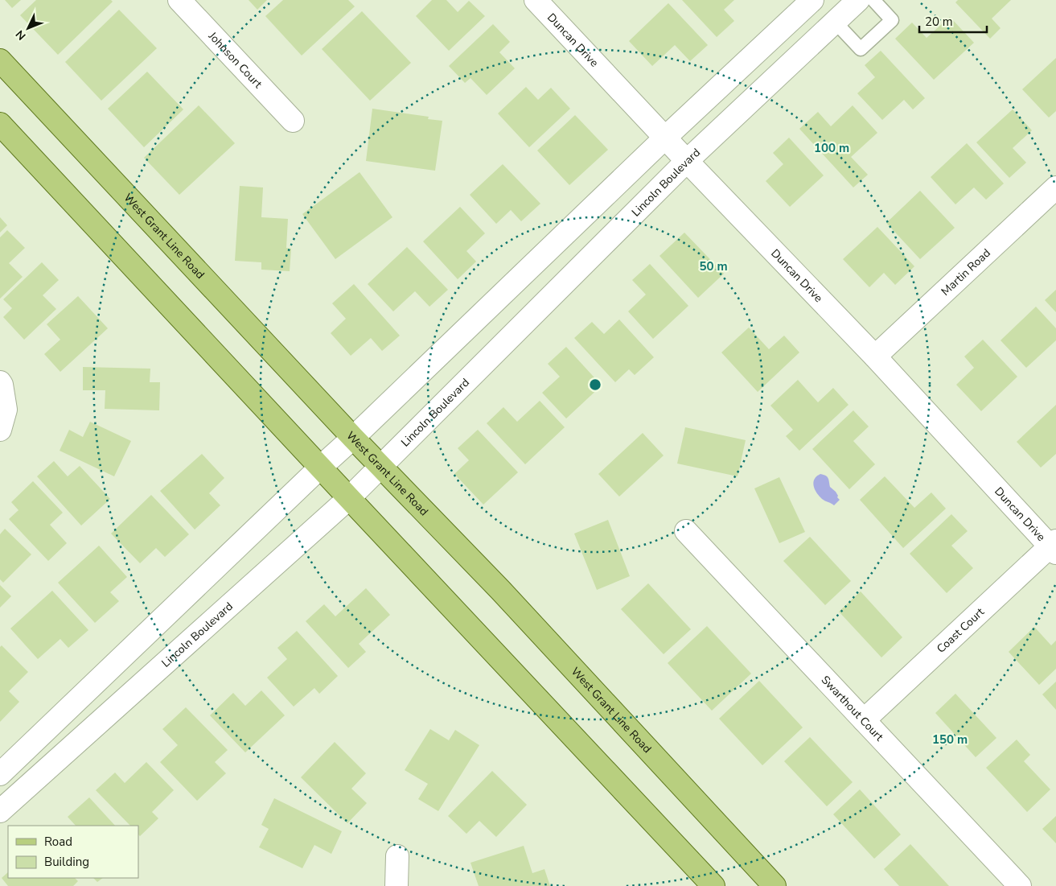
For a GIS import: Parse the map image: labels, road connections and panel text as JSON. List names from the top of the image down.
{
  "streets": {
    "main road": ["West Grant Line Road"],
    "street": [
      "Duncan Drive",
      "Johnson Court",
      "Lincoln Boulevard",
      "Martin Road",
      "Coast Court",
      "Swarthout Court"
    ]
  },
  "crossings": [
    ["Duncan Drive", "Lincoln Boulevard"],
    ["Duncan Drive", "Martin Road"],
    ["Duncan Drive", "Coast Court"],
    ["Lincoln Boulevard", "West Grant Line Road"],
    ["Coast Court", "Swarthout Court"]
  ],
  "legend": ["Road", "Building"],
  "scale_bar": "20 m",
  "north": "bottom left",
  "rings": ["100 m", "50 m", "150 m"]
}
